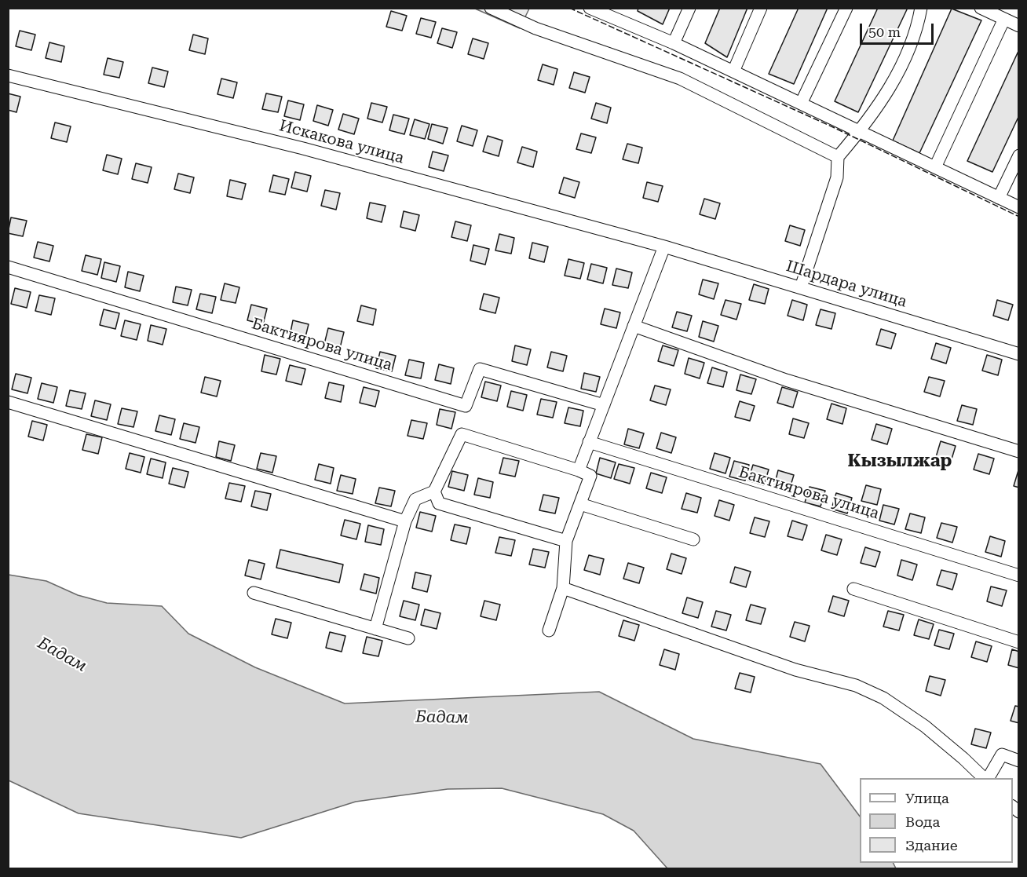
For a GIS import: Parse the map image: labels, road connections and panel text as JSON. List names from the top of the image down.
{
  "streets": {
    "street": ["Искакова улица", "Шардара улица", "Бактиярова улица"]
  },
  "crossings": [
    ["Искакова улица", "Шардара улица"]
  ],
  "districts": ["Кызылжар"],
  "water": ["Бадам"],
  "legend": ["Улица", "Вода", "Здание"],
  "scale_bar": "50 m"
}
